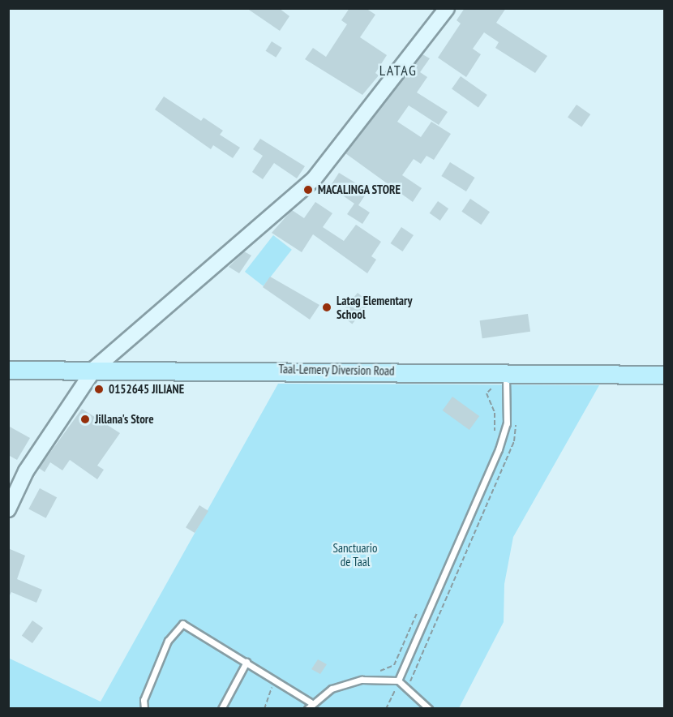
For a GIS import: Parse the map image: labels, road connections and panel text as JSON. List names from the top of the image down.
{
  "streets": {
    "main road": ["Taal-Lemery Diversion Road"]
  },
  "districts": ["LATAG"],
  "parks": ["Sanctuario de Taal"],
  "places": [
    "MACALINGA STORE",
    "Latag Elementary School",
    "0152645 JILIANE",
    "Jillana's Store"
  ]
}
